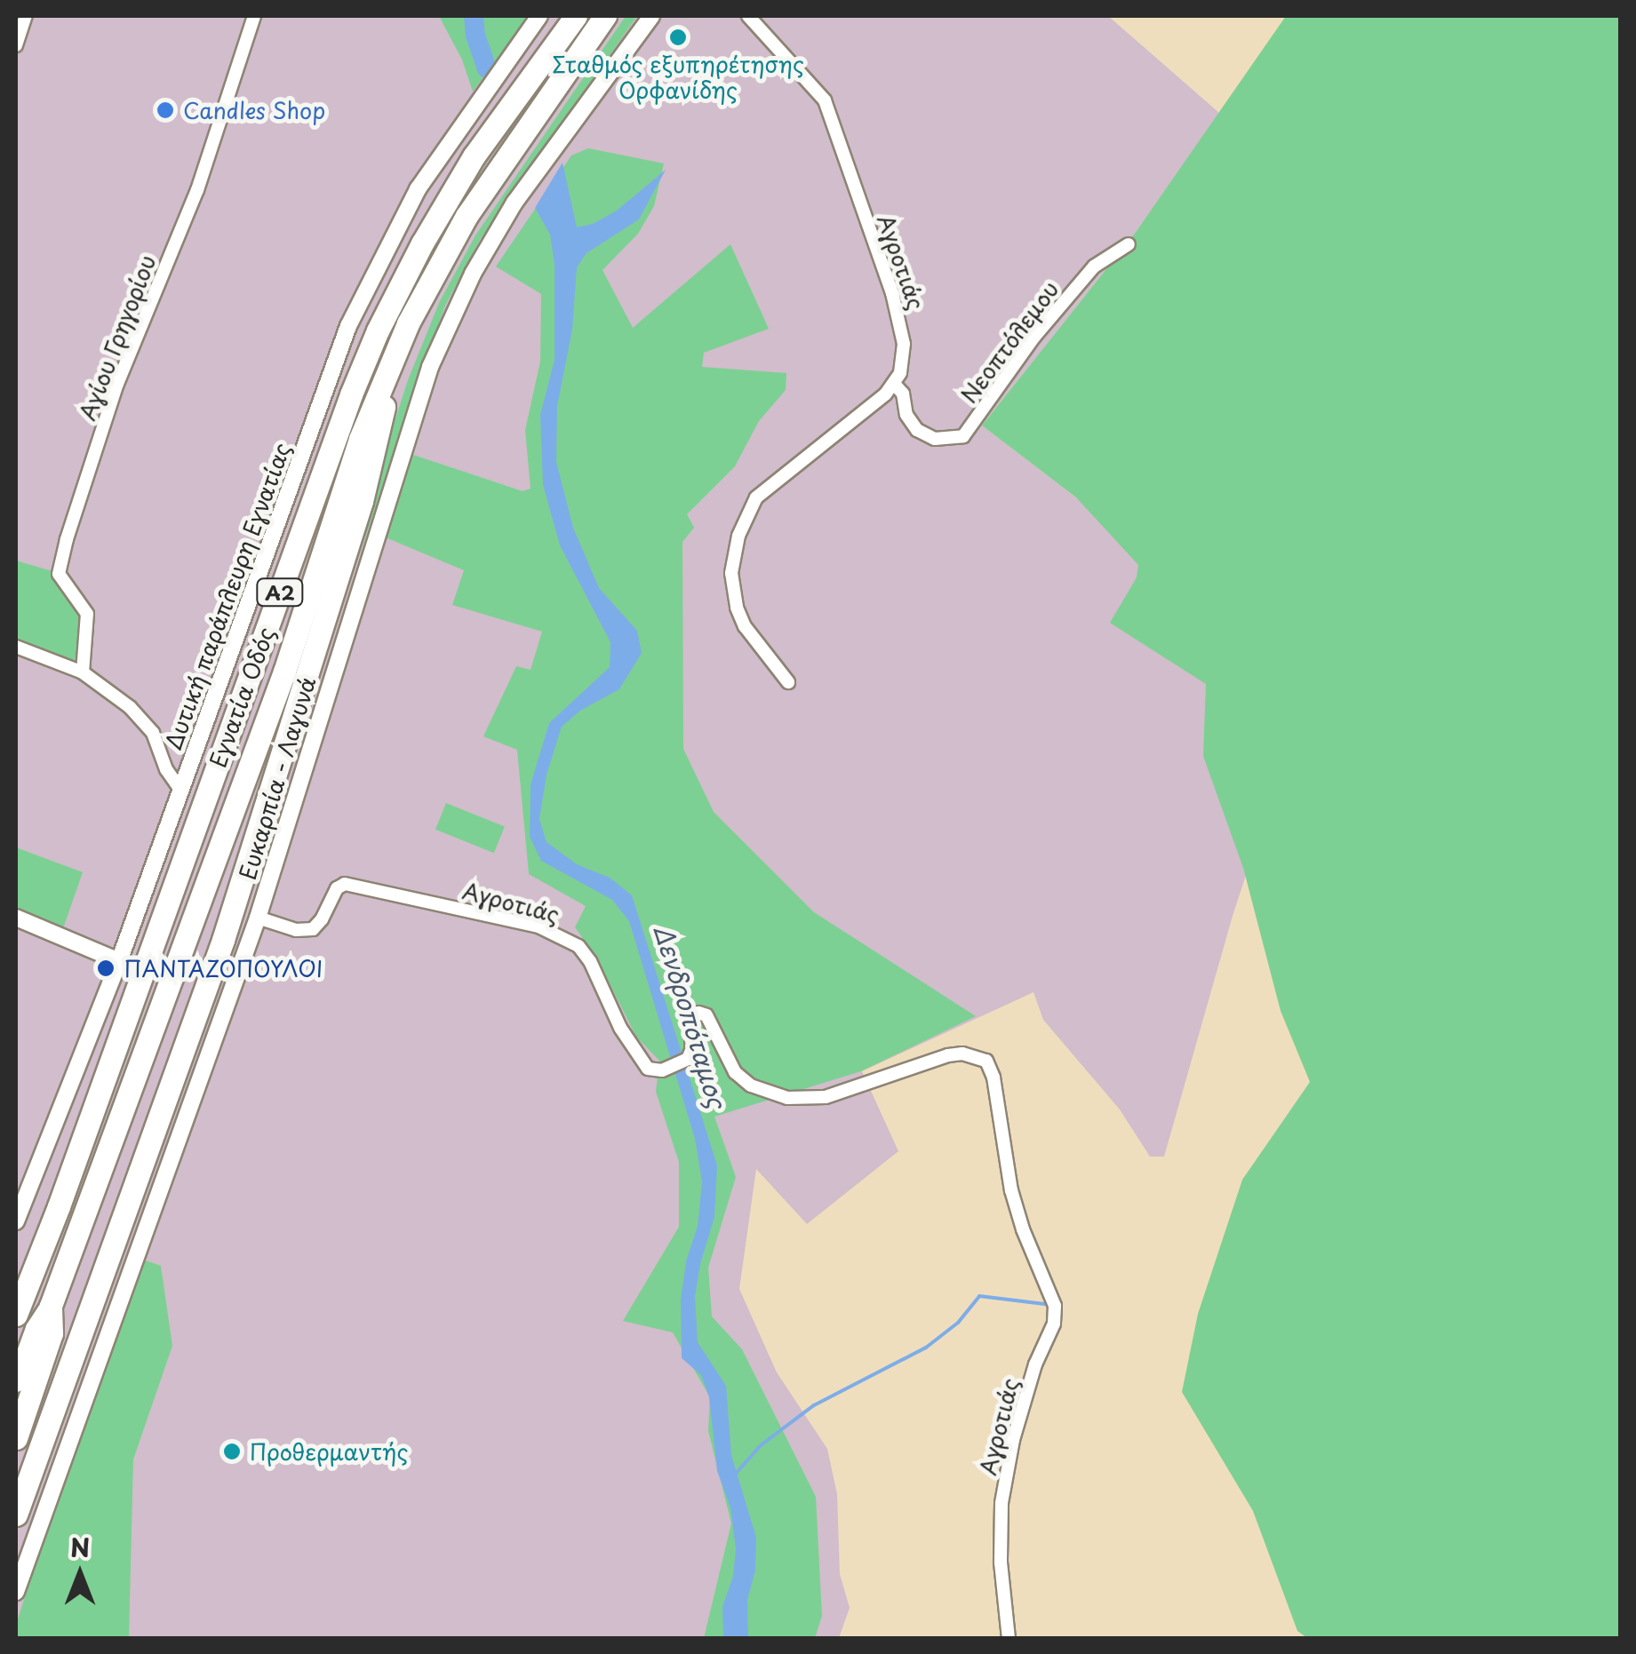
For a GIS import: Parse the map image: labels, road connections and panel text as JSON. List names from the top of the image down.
{
  "streets": {
    "highway": ["Α2", "Εγνατία Οδός"],
    "street": [
      "Αγροτιάς",
      "Αγίου Γρηγορίου",
      "Νεοπτόλεμου",
      "Δυτική παράπλευρη Εγνατίας",
      "Ευκαρπία - Λαγυνά"
    ]
  },
  "crossings": [
    ["Αγροτιάς", "Νεοπτόλεμου"],
    ["Αγροτιάς", "Ευκαρπία - Λαγυνά"],
    ["Α2", "Εγνατία Οδός"]
  ],
  "water": ["Δενδροπόταμος"],
  "places": [
    "Σταθμός εξυπηρέτησης Ορφανίδης",
    "Candles Shop",
    "ΠΑΝΤΑΖΟΠΟΥΛΟΙ",
    "Προθερμαντής"
  ],
  "north": "top"
}
